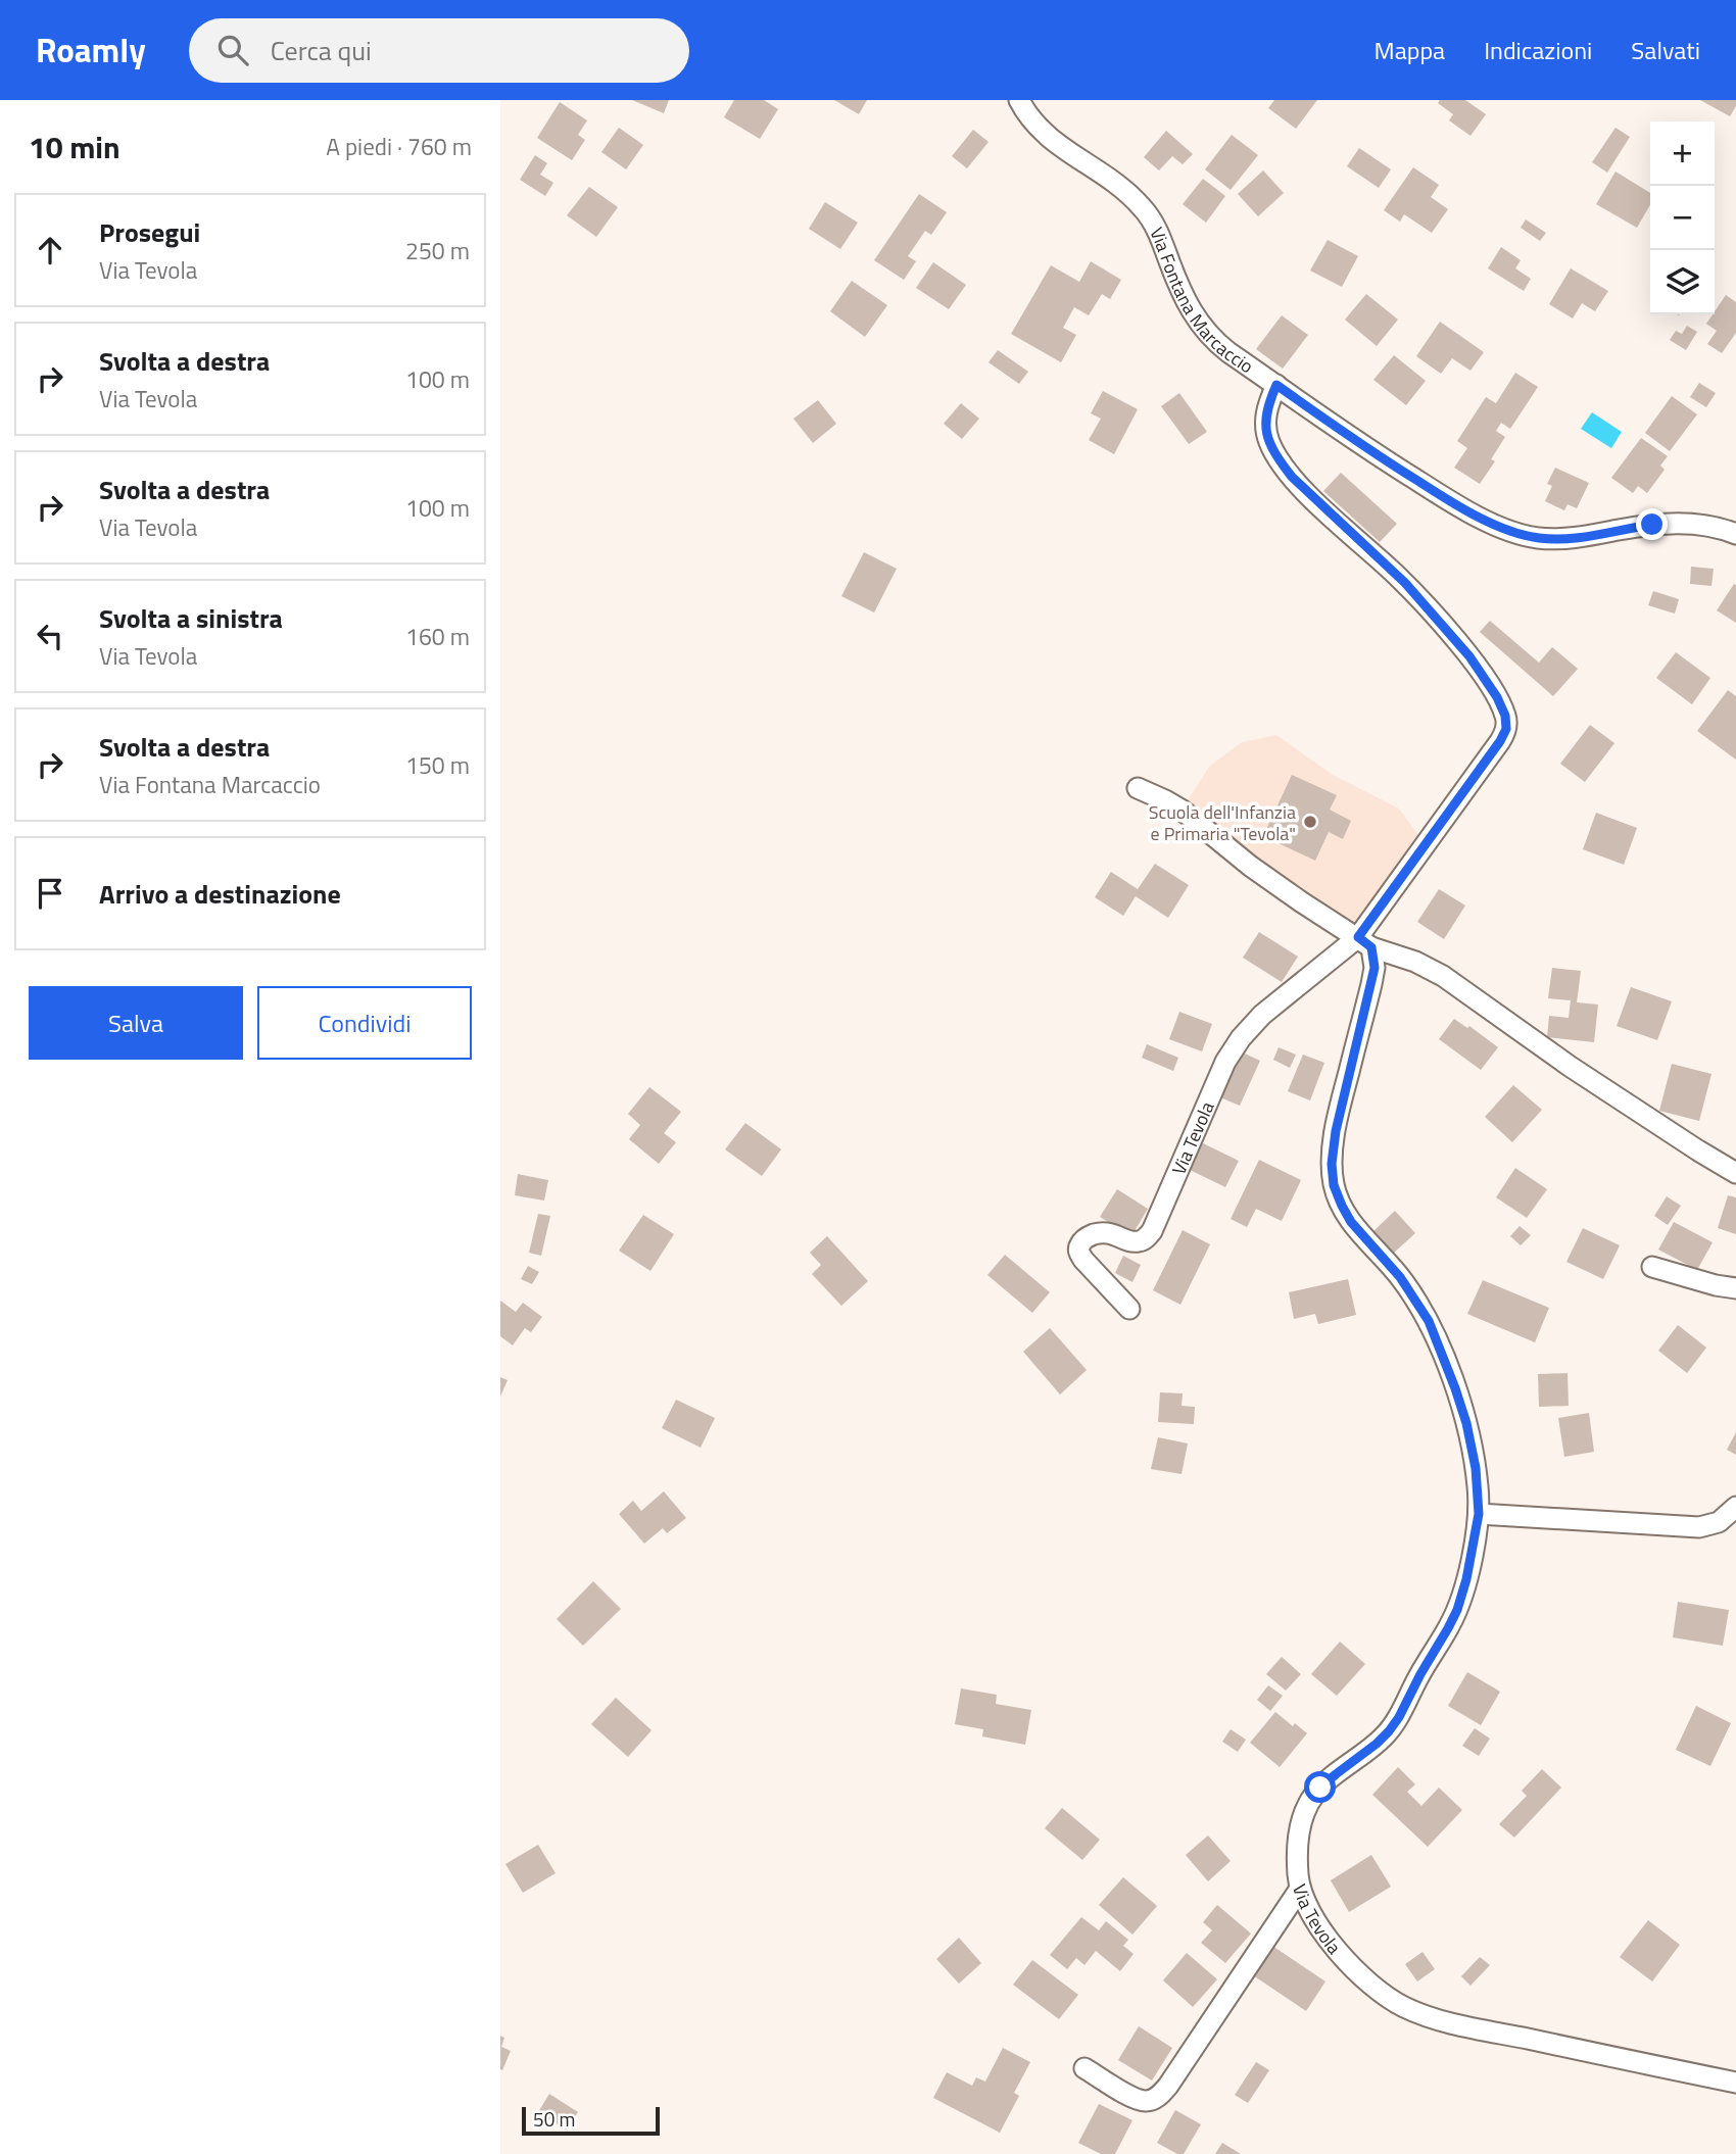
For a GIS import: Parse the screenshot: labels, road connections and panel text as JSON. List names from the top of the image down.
{
  "streets": {
    "street": ["Via Fontana Marcaccio", "Via Tevola"]
  },
  "crossings": [
    ["Via Fontana Marcaccio", "Via Tevola"]
  ],
  "places": ["Scuola dell'Infanzia e Primaria \"Tevola\""],
  "scale_bar": "50 m",
  "page": {
    "header": "Roamly",
    "search": "Cerca qui",
    "nav": ["Mappa", "Indicazioni", "Salvati"],
    "heading": ["10 min", "A piedi · 760 m"],
    "map_buttons": ["+", "−"],
    "list": [
      ["Prosegui", "Via Tevola", "250 m"],
      ["Svolta a destra", "Via Tevola", "100 m"],
      ["Svolta a destra", "Via Tevola", "100 m"],
      ["Svolta a sinistra", "Via Tevola", "160 m"],
      ["Svolta a destra", "Via Fontana Marcaccio", "150 m"],
      "Arrivo a destinazione"
    ],
    "buttons": ["Salva", "Condividi"],
    "scale": "50 m"
  }
}
